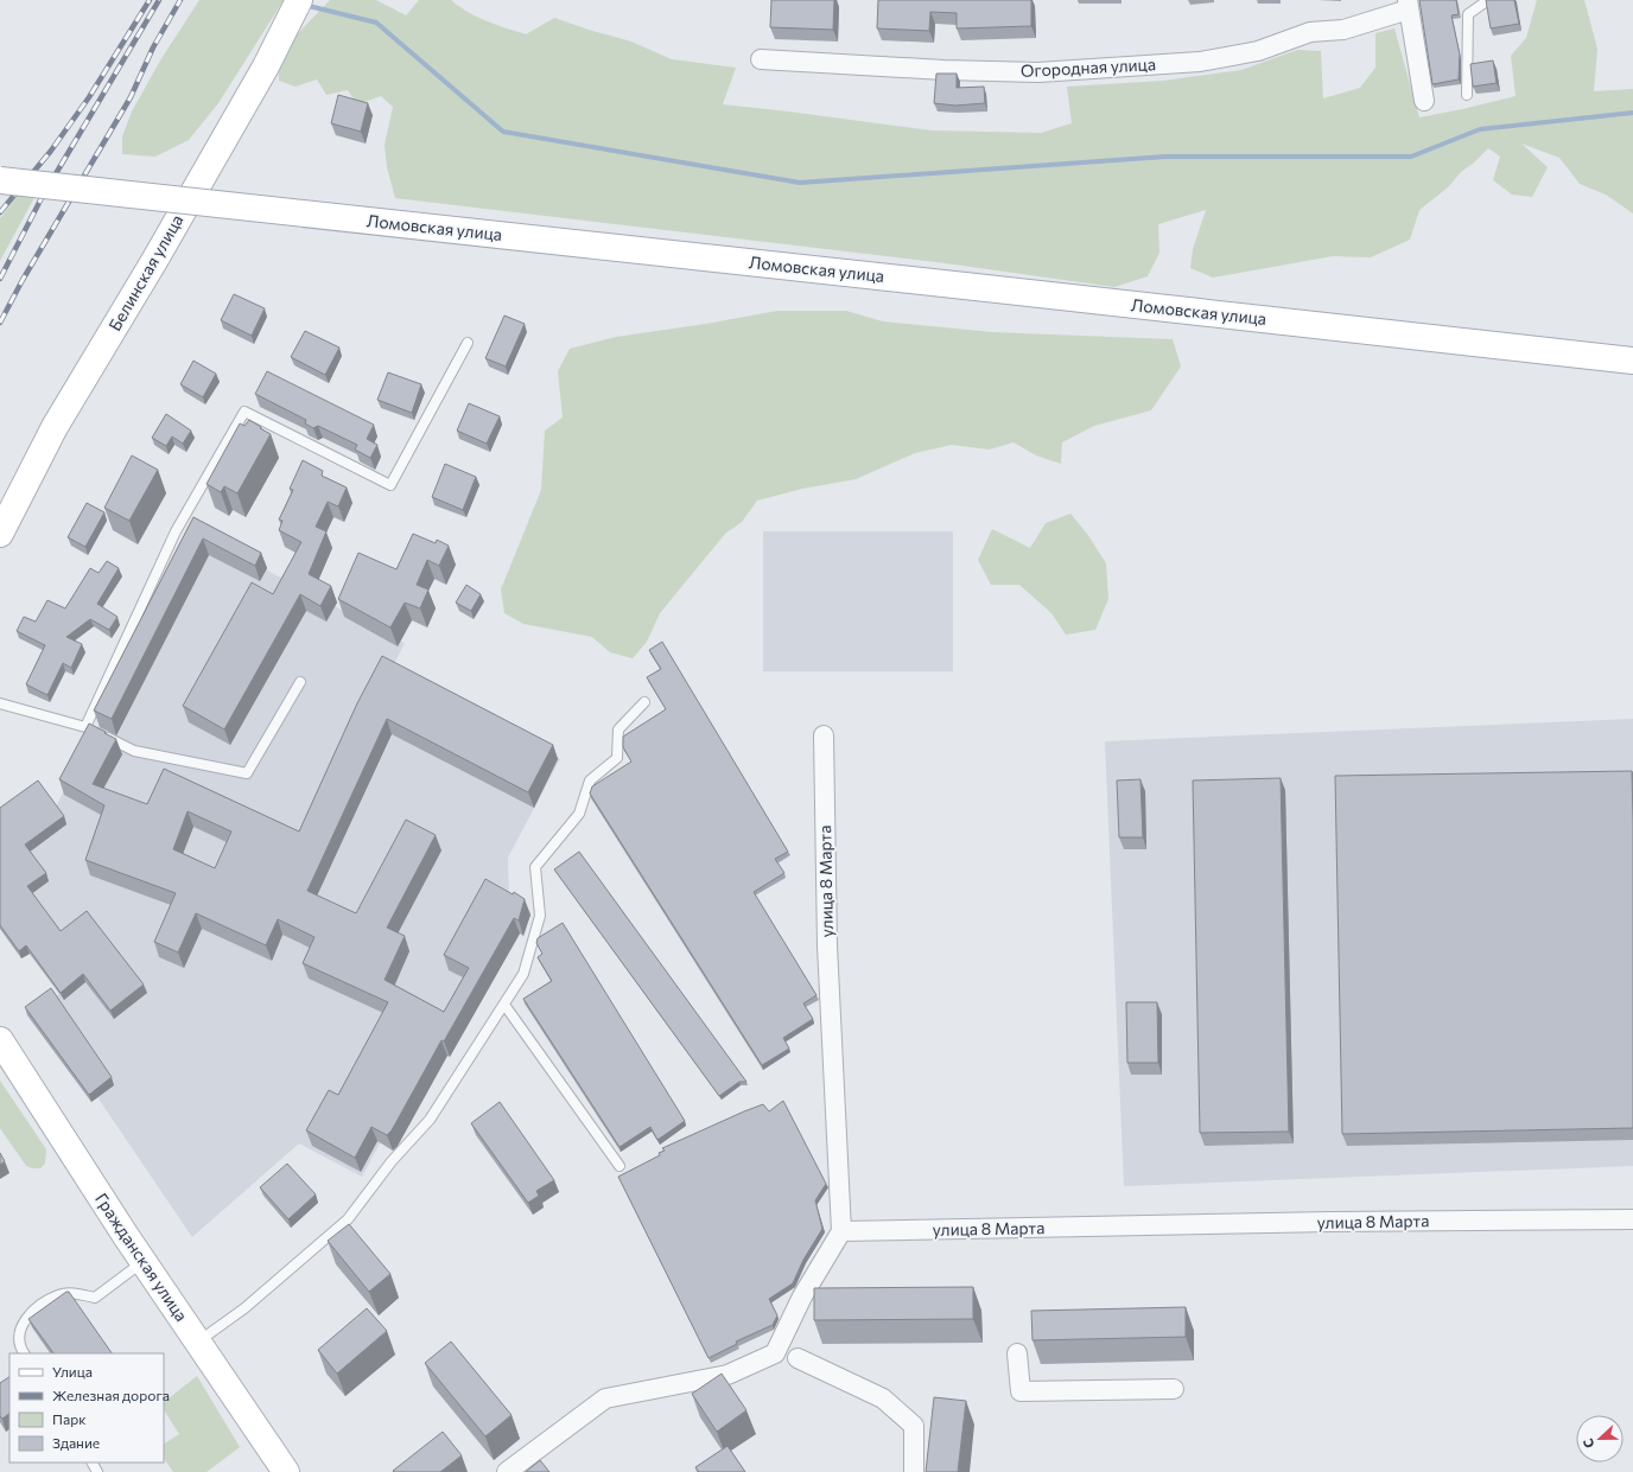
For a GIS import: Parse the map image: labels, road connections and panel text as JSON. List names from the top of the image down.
{
  "streets": {
    "main road": ["Ломовская улица", "Белинская улица", "Гражданская улица"],
    "street": ["Огородная улица", "улица 8 Марта"]
  },
  "legend": [
    "Улица",
    "Железная дорога",
    "Парк",
    "Здание"
  ],
  "north": "left"
}
